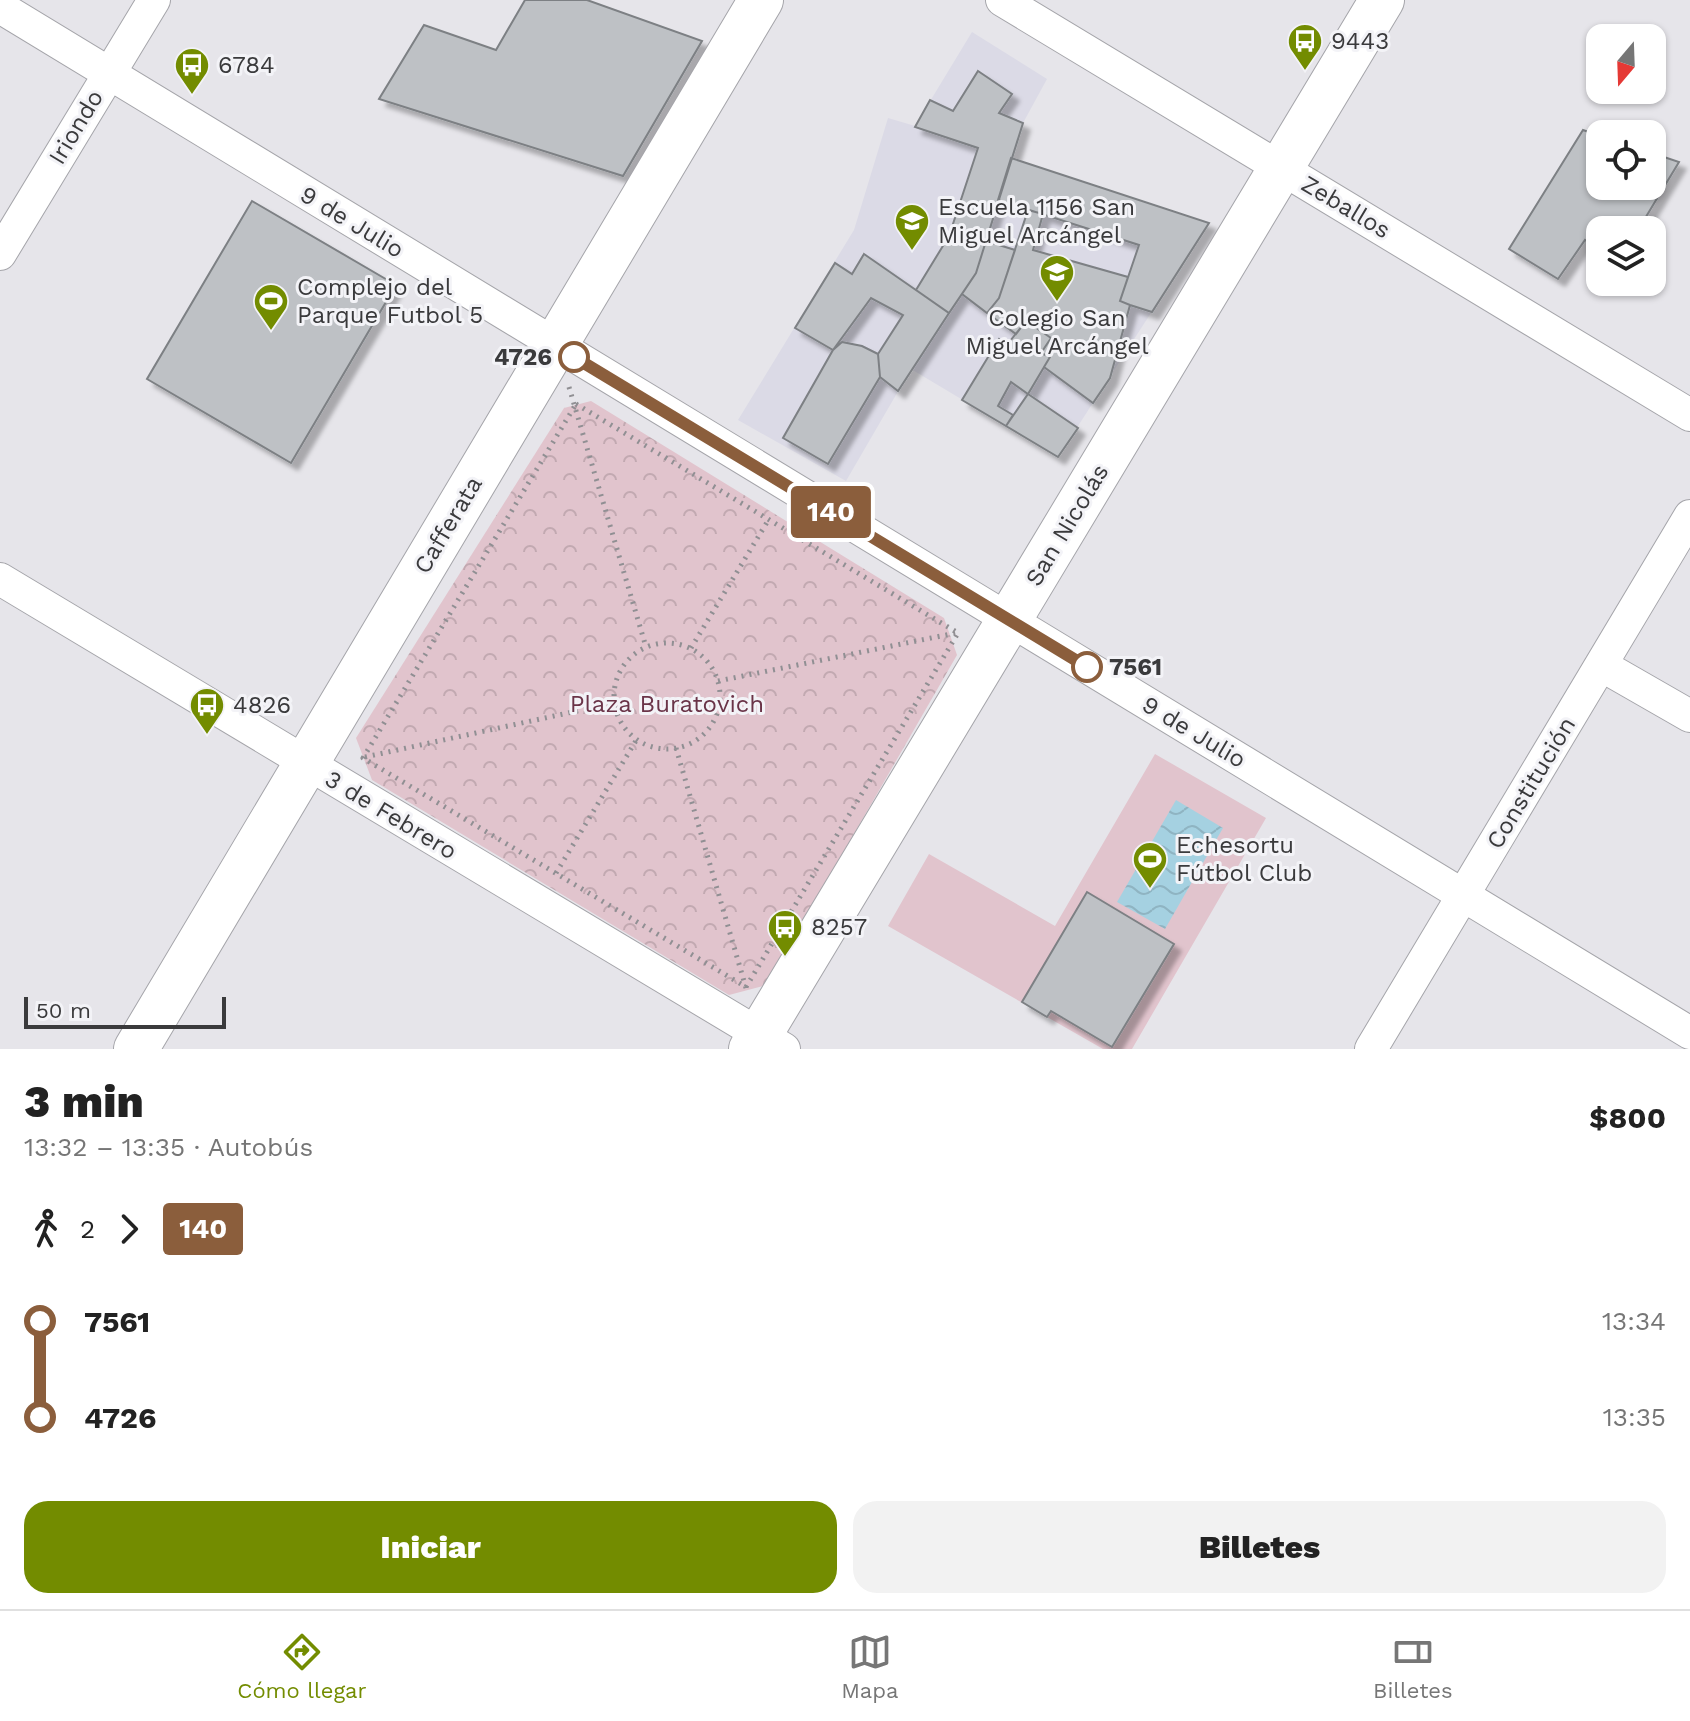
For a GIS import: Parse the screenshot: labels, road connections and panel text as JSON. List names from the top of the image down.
{
  "streets": {
    "main road": ["Cafferata", "San Nicolás"],
    "street": [
      "Iriondo",
      "Zeballos",
      "9 de Julio",
      "Constitución",
      "3 de Febrero"
    ]
  },
  "crossings": [
    ["Iriondo", "9 de Julio"],
    ["Zeballos", "San Nicolás"],
    ["9 de Julio", "Cafferata"],
    ["9 de Julio", "San Nicolás"],
    ["9 de Julio", "Constitución"],
    ["Cafferata", "3 de Febrero"],
    ["San Nicolás", "3 de Febrero"]
  ],
  "parks": ["Plaza Buratovich"],
  "places": {
    "bus stop": [
      "9443",
      "6784",
      "4826",
      "8257"
    ],
    "school or university": ["Escuela 1156 San Miguel Arcángel", "Colegio San Miguel Arcángel"],
    "sports": ["Complejo del Parque Futbol 5", "Echesortu Fútbol Club"],
    "other": ["4726", "7561"]
  },
  "lines": ["bus line 140"],
  "scale_bar": "50 m",
  "north": "bottom",
  "page": {
    "on_map": "140",
    "scale": "50 m",
    "heading": ["3 min", "13:32 – 13:35 · Autobús", "$800"],
    "legs": ["2", "140"],
    "list": [
      {
        "name": "7561",
        "value": "13:34"
      },
      {
        "name": "4726",
        "value": "13:35"
      }
    ],
    "buttons": ["Iniciar", "Billetes"],
    "tabs": ["Cómo llegar", "Mapa", "Billetes"]
  }
}
